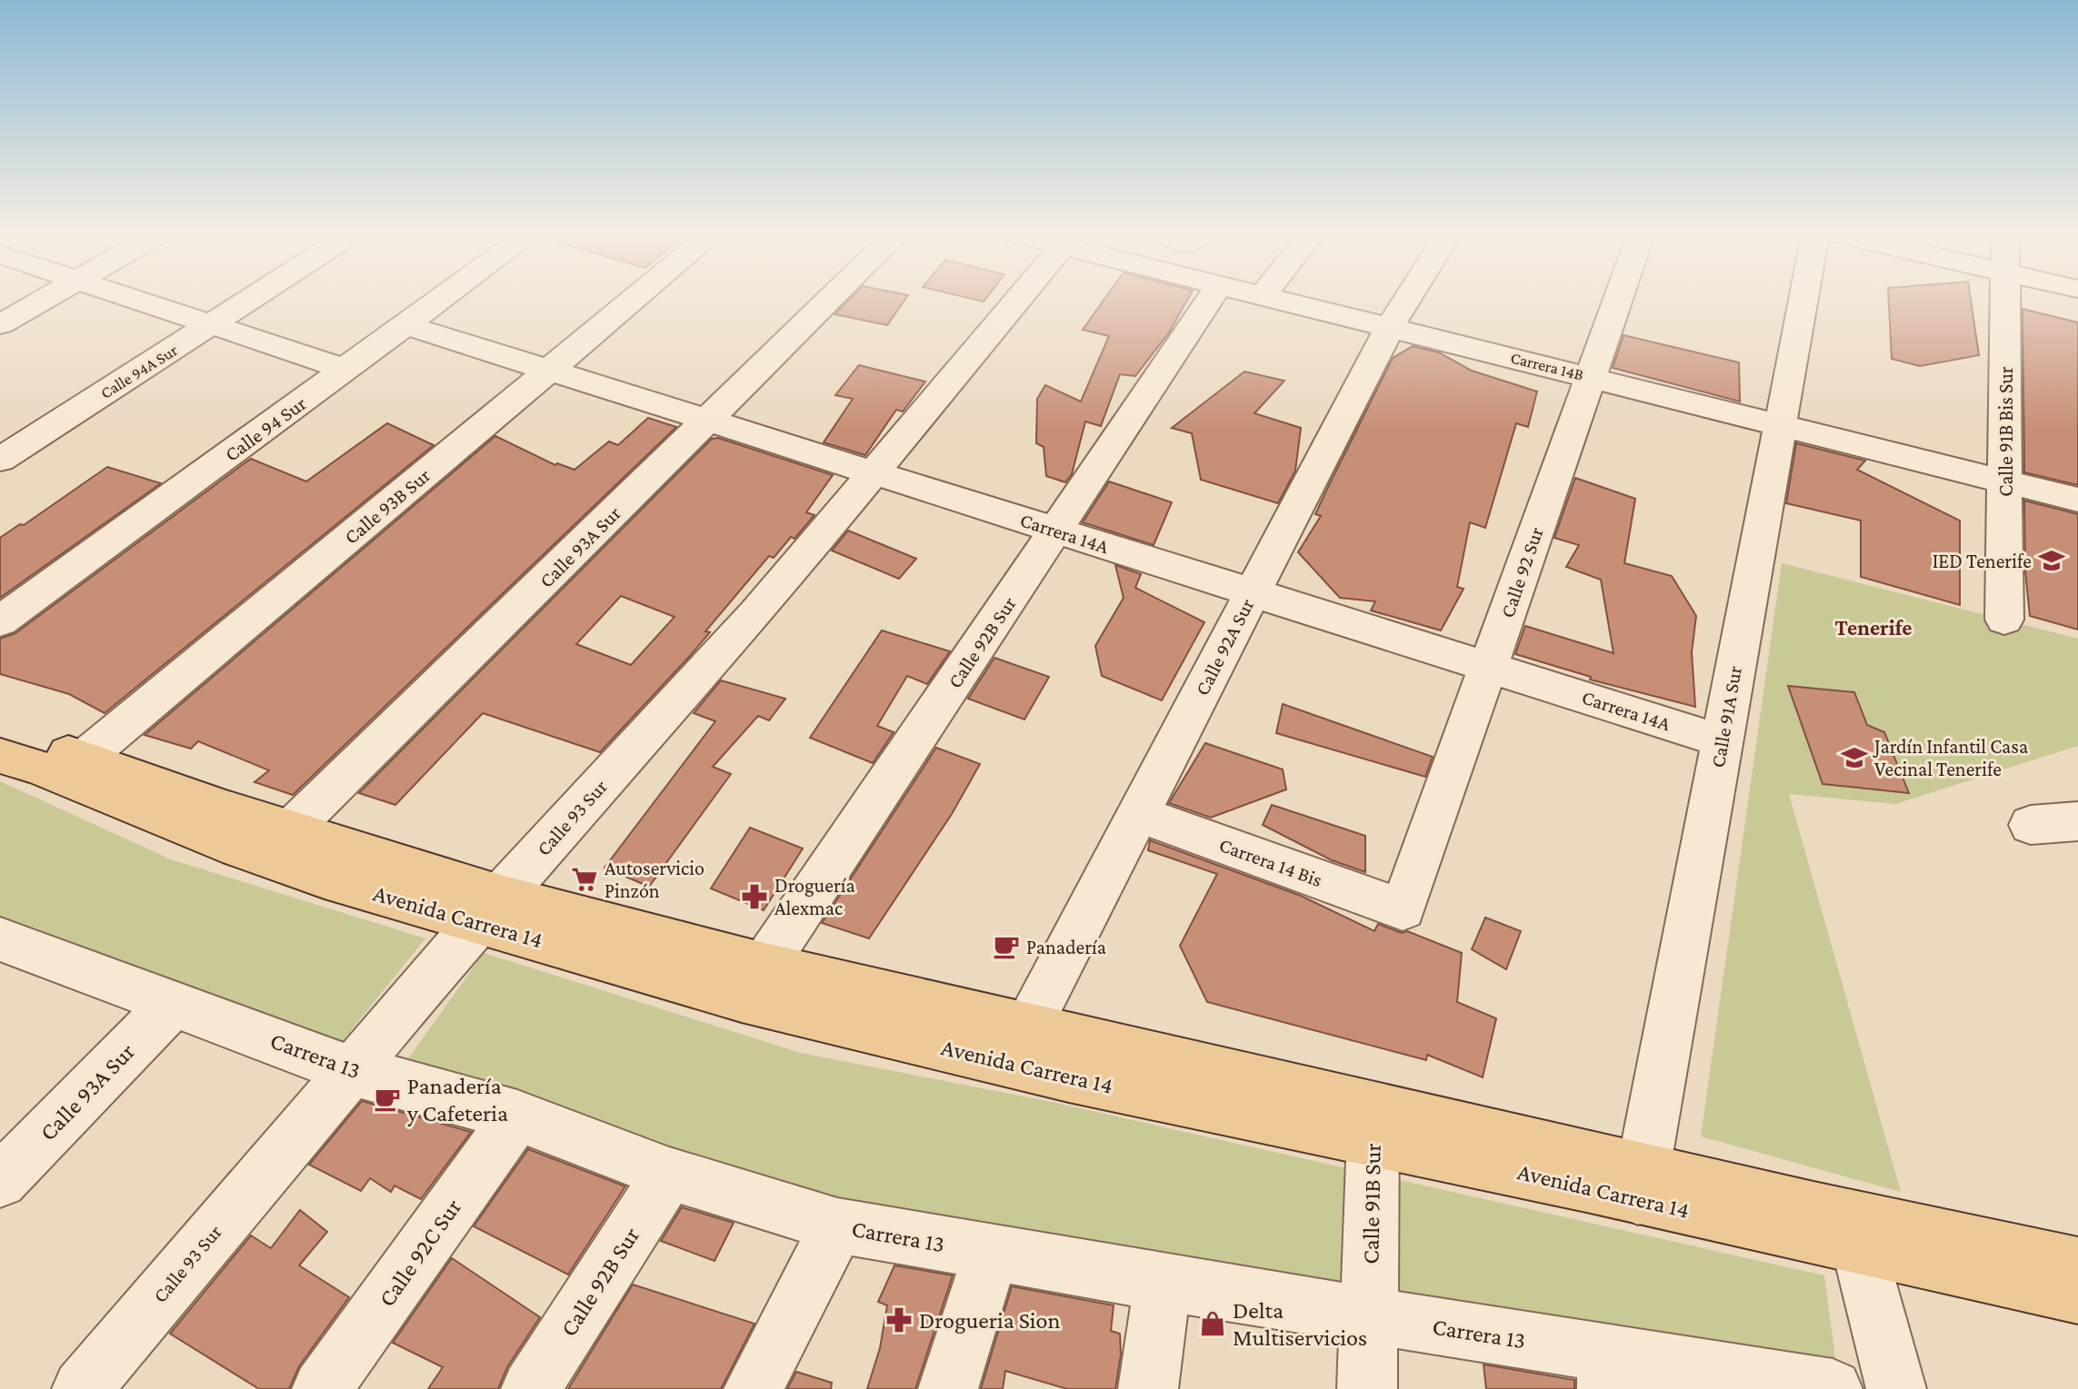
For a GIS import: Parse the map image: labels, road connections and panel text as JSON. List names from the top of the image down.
{
  "streets": {
    "main road": ["Avenida Carrera 14"],
    "street": [
      "Carrera 14B",
      "Calle 94A Sur",
      "Calle 94 Sur",
      "Calle 91B Bis Sur",
      "Calle 93B Sur",
      "Carrera 14A",
      "Calle 93A Sur",
      "Calle 92 Sur",
      "Calle 92B Sur",
      "Calle 92A Sur",
      "Calle 91A Sur",
      "Calle 93 Sur",
      "Carrera 14 Bis",
      "Carrera 13",
      "Calle 91B Sur",
      "Calle 92C Sur"
    ]
  },
  "crossings": [
    ["Carrera 14B", "Calle 91B Bis Sur"],
    ["Carrera 14B", "Calle 92 Sur"],
    ["Carrera 14B", "Calle 92A Sur"],
    ["Carrera 14B", "Calle 91A Sur"],
    ["Calle 94 Sur", "Carrera 14A"],
    ["Calle 93B Sur", "Carrera 14A"],
    ["Calle 93B Sur", "Avenida Carrera 14"],
    ["Carrera 14A", "Calle 93A Sur"],
    ["Carrera 14A", "Calle 92 Sur"],
    ["Carrera 14A", "Calle 92B Sur"],
    ["Carrera 14A", "Calle 92A Sur"],
    ["Carrera 14A", "Calle 91A Sur"],
    ["Carrera 14A", "Calle 93 Sur"],
    ["Calle 93A Sur", "Avenida Carrera 14"],
    ["Calle 93A Sur", "Carrera 13"],
    ["Calle 92 Sur", "Carrera 14 Bis"],
    ["Calle 92B Sur", "Avenida Carrera 14"],
    ["Calle 92B Sur", "Carrera 13"],
    ["Calle 92A Sur", "Carrera 14 Bis"],
    ["Calle 92A Sur", "Avenida Carrera 14"],
    ["Calle 91A Sur", "Avenida Carrera 14"],
    ["Calle 93 Sur", "Avenida Carrera 14"],
    ["Calle 93 Sur", "Carrera 13"],
    ["Avenida Carrera 14", "Calle 91B Sur"],
    ["Carrera 13", "Calle 91B Sur"],
    ["Carrera 13", "Calle 92C Sur"]
  ],
  "districts": ["Tenerife"],
  "places": {
    "school or university": ["IED Tenerife", "Jardín Infantil Casa Vecinal Tenerife"],
    "supermarket": ["Autoservicio Pinzón"],
    "pharmacy": ["Droguería Alexmac", "Drogueria Sion"],
    "cafe": ["Panadería", "Panadería y Cafeteria"],
    "shop": ["Delta Multiservicios"]
  }
}
